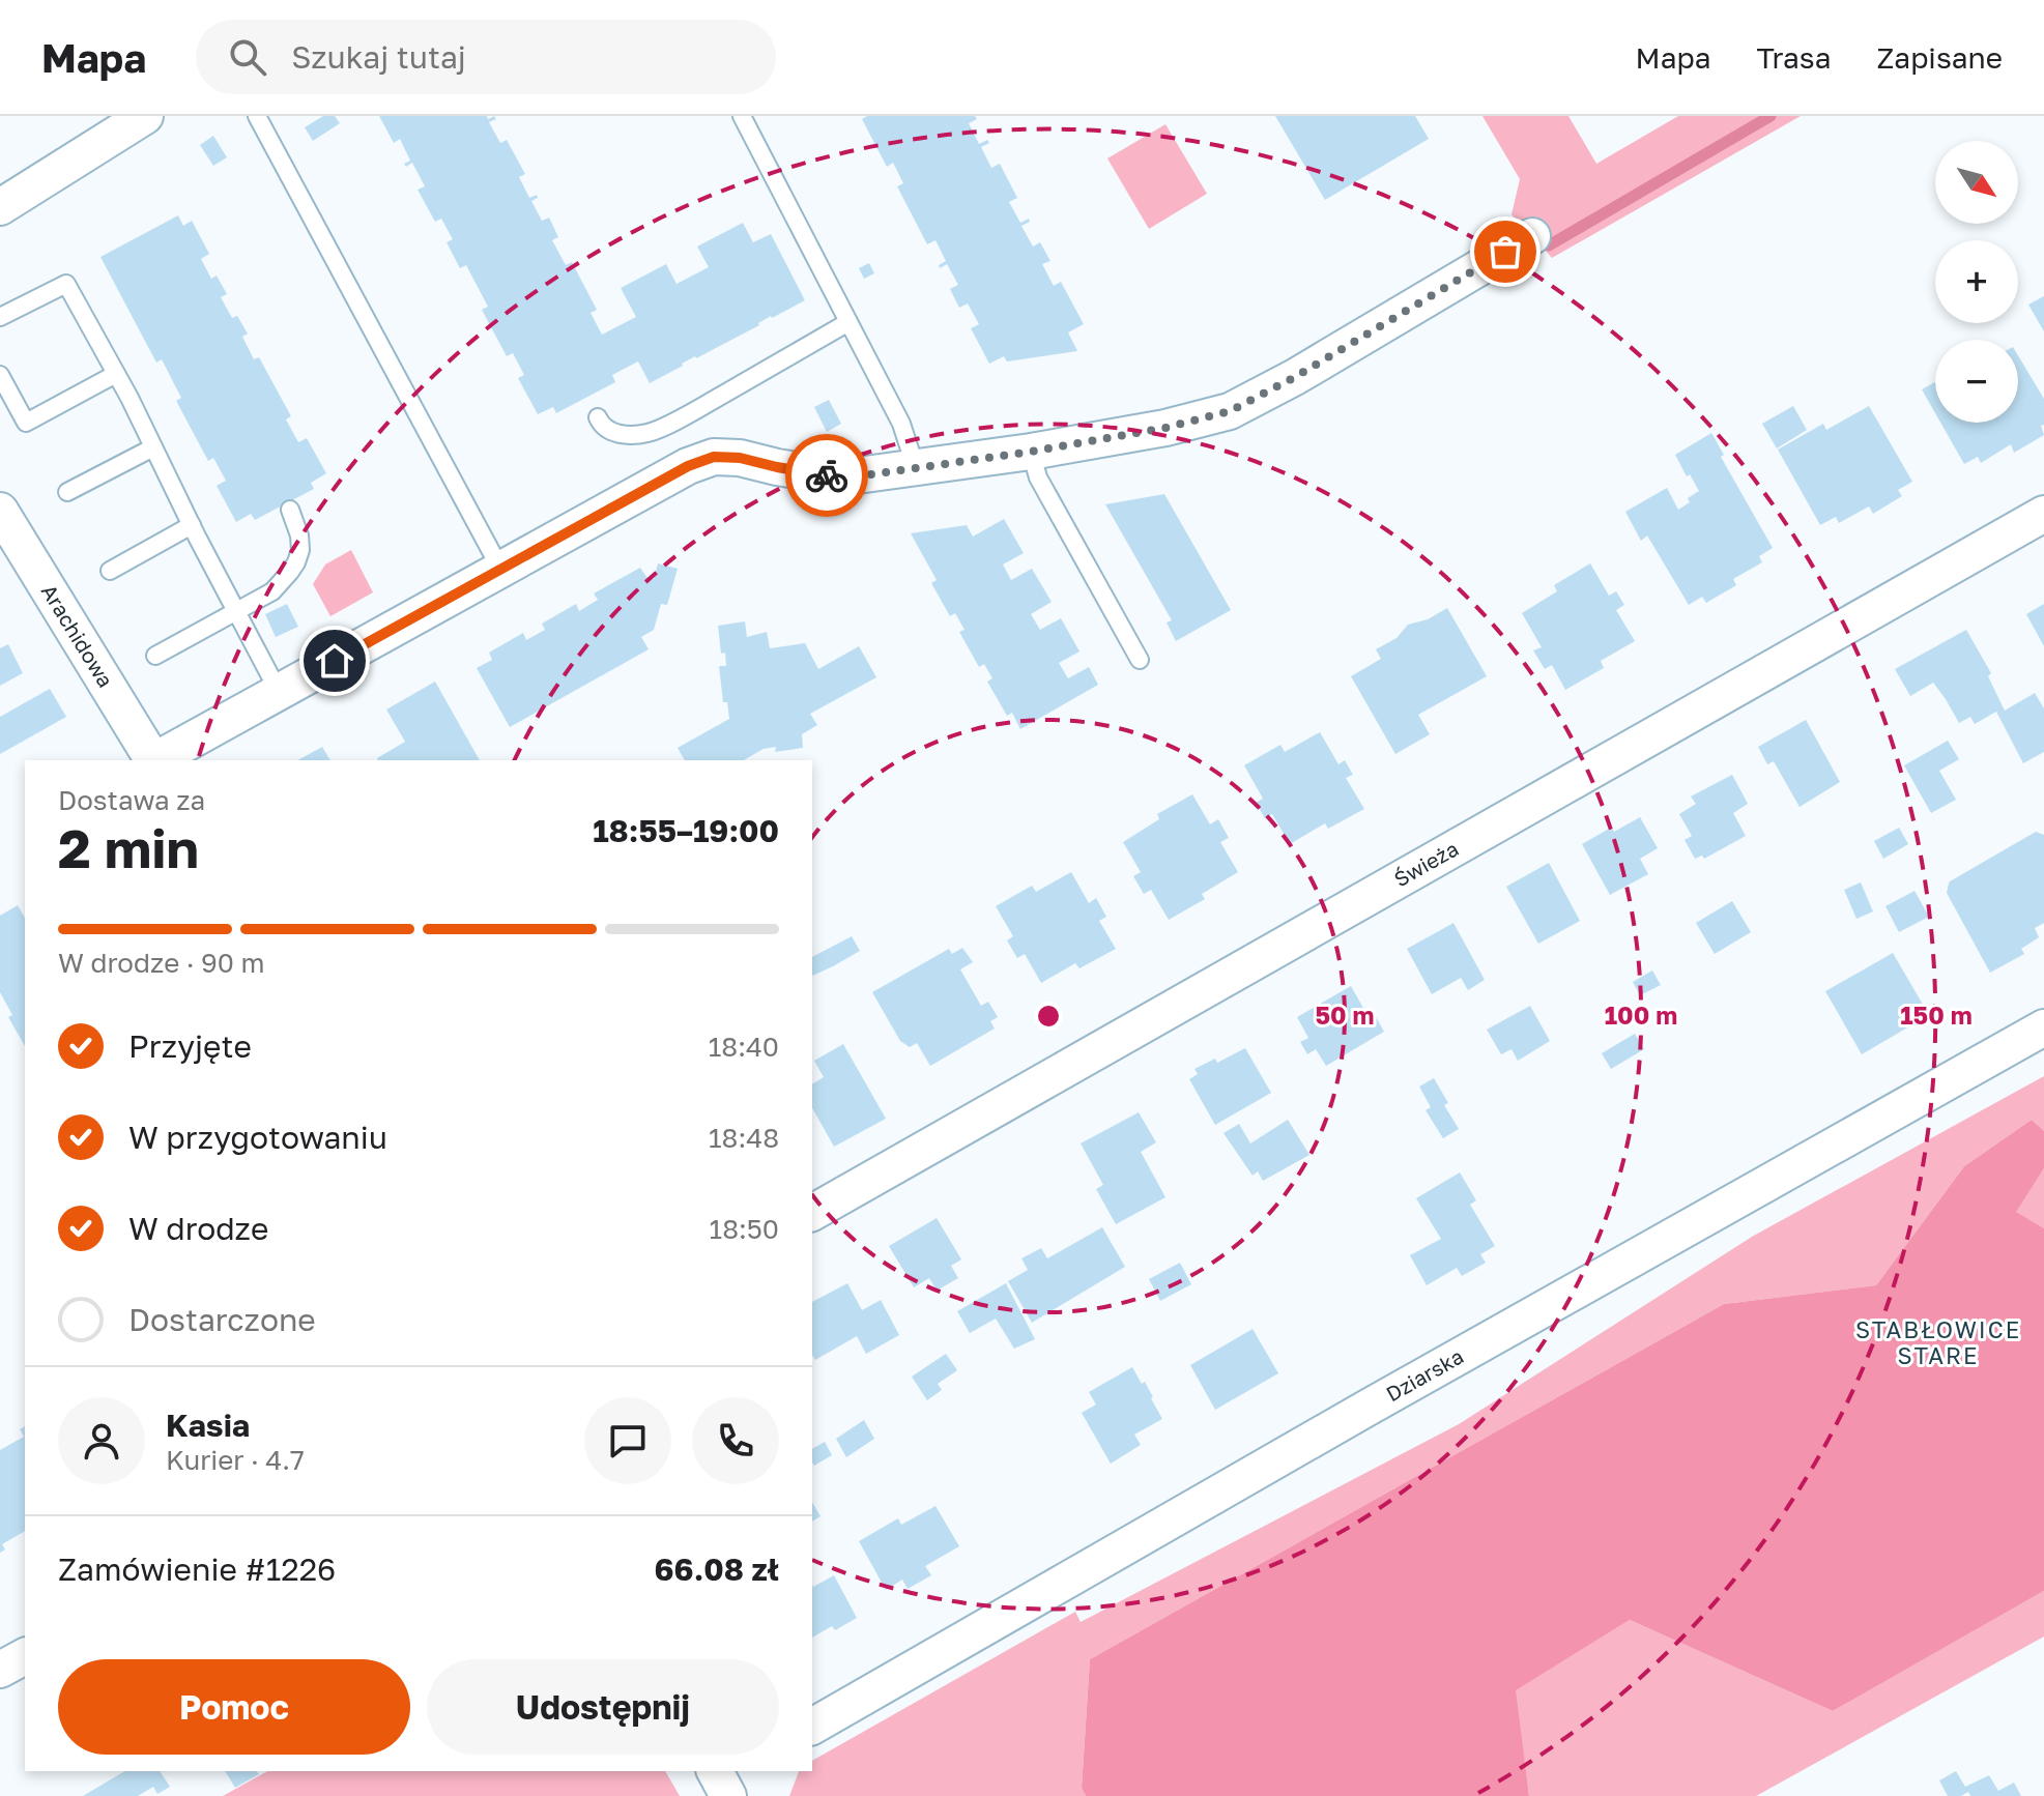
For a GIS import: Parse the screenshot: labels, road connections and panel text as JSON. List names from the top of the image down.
{
  "streets": {
    "street": ["Arachidowa", "Świeża", "Dziarska"]
  },
  "districts": ["STABŁOWICE STARE"],
  "north": "bottom right",
  "page": {
    "header": "Mapa",
    "search": "Szukaj tutaj",
    "nav": ["Mapa", "Trasa", "Zapisane"],
    "map_buttons": ["+", "−"],
    "heading": ["2 min", "Dostawa za", "18:55–19:00"],
    "panel": [
      "Kasia",
      "Kurier · 4.7",
      "Zamówienie #1226",
      "66.08 zł"
    ],
    "bar": "W drodze · 90 m",
    "list": [
      ["Przyjęte", "18:40"],
      ["W przygotowaniu", "18:48"],
      ["W drodze", "18:50"],
      "Dostarczone"
    ],
    "buttons": ["Pomoc", "Udostępnij"]
  },
  "rings": ["50 m", "100 m", "150 m"]
}
